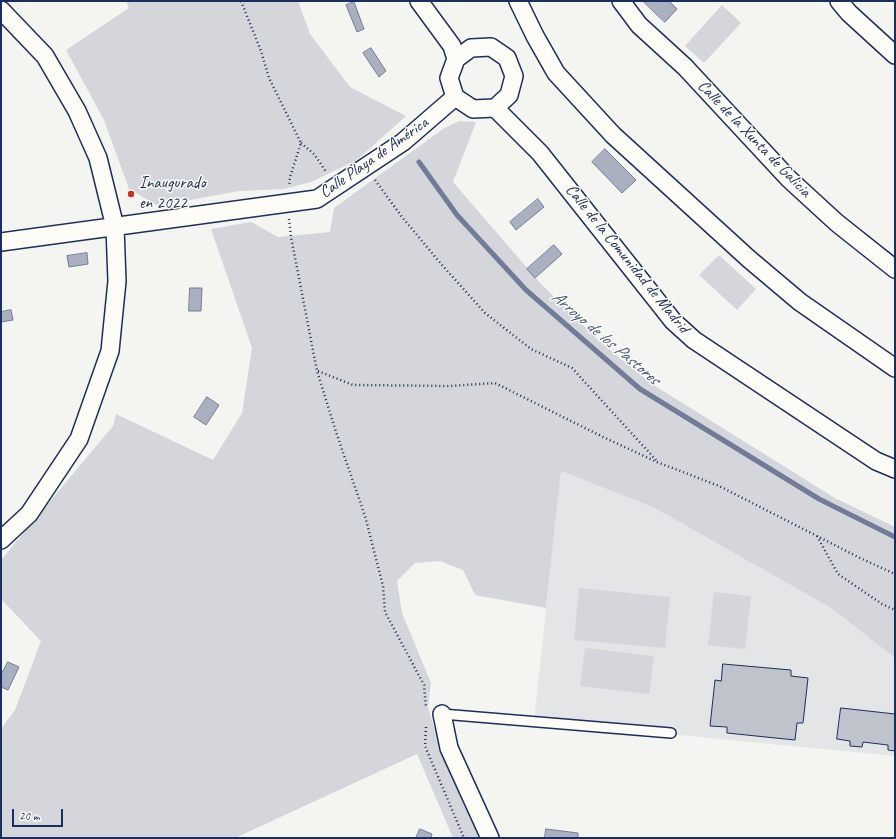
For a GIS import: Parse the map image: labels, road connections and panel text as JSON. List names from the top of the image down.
{
  "streets": {
    "street": ["Calle de la Xunta de Galicia", "Calle Playa de América", "Calle de la Comunidad de Madrid"]
  },
  "crossings": [
    ["Calle Playa de América", "Calle de la Comunidad de Madrid"]
  ],
  "water": ["Arroyo de los Pastores"],
  "places": ["Inaugurado en 2022"],
  "scale_bar": "20 m"
}
